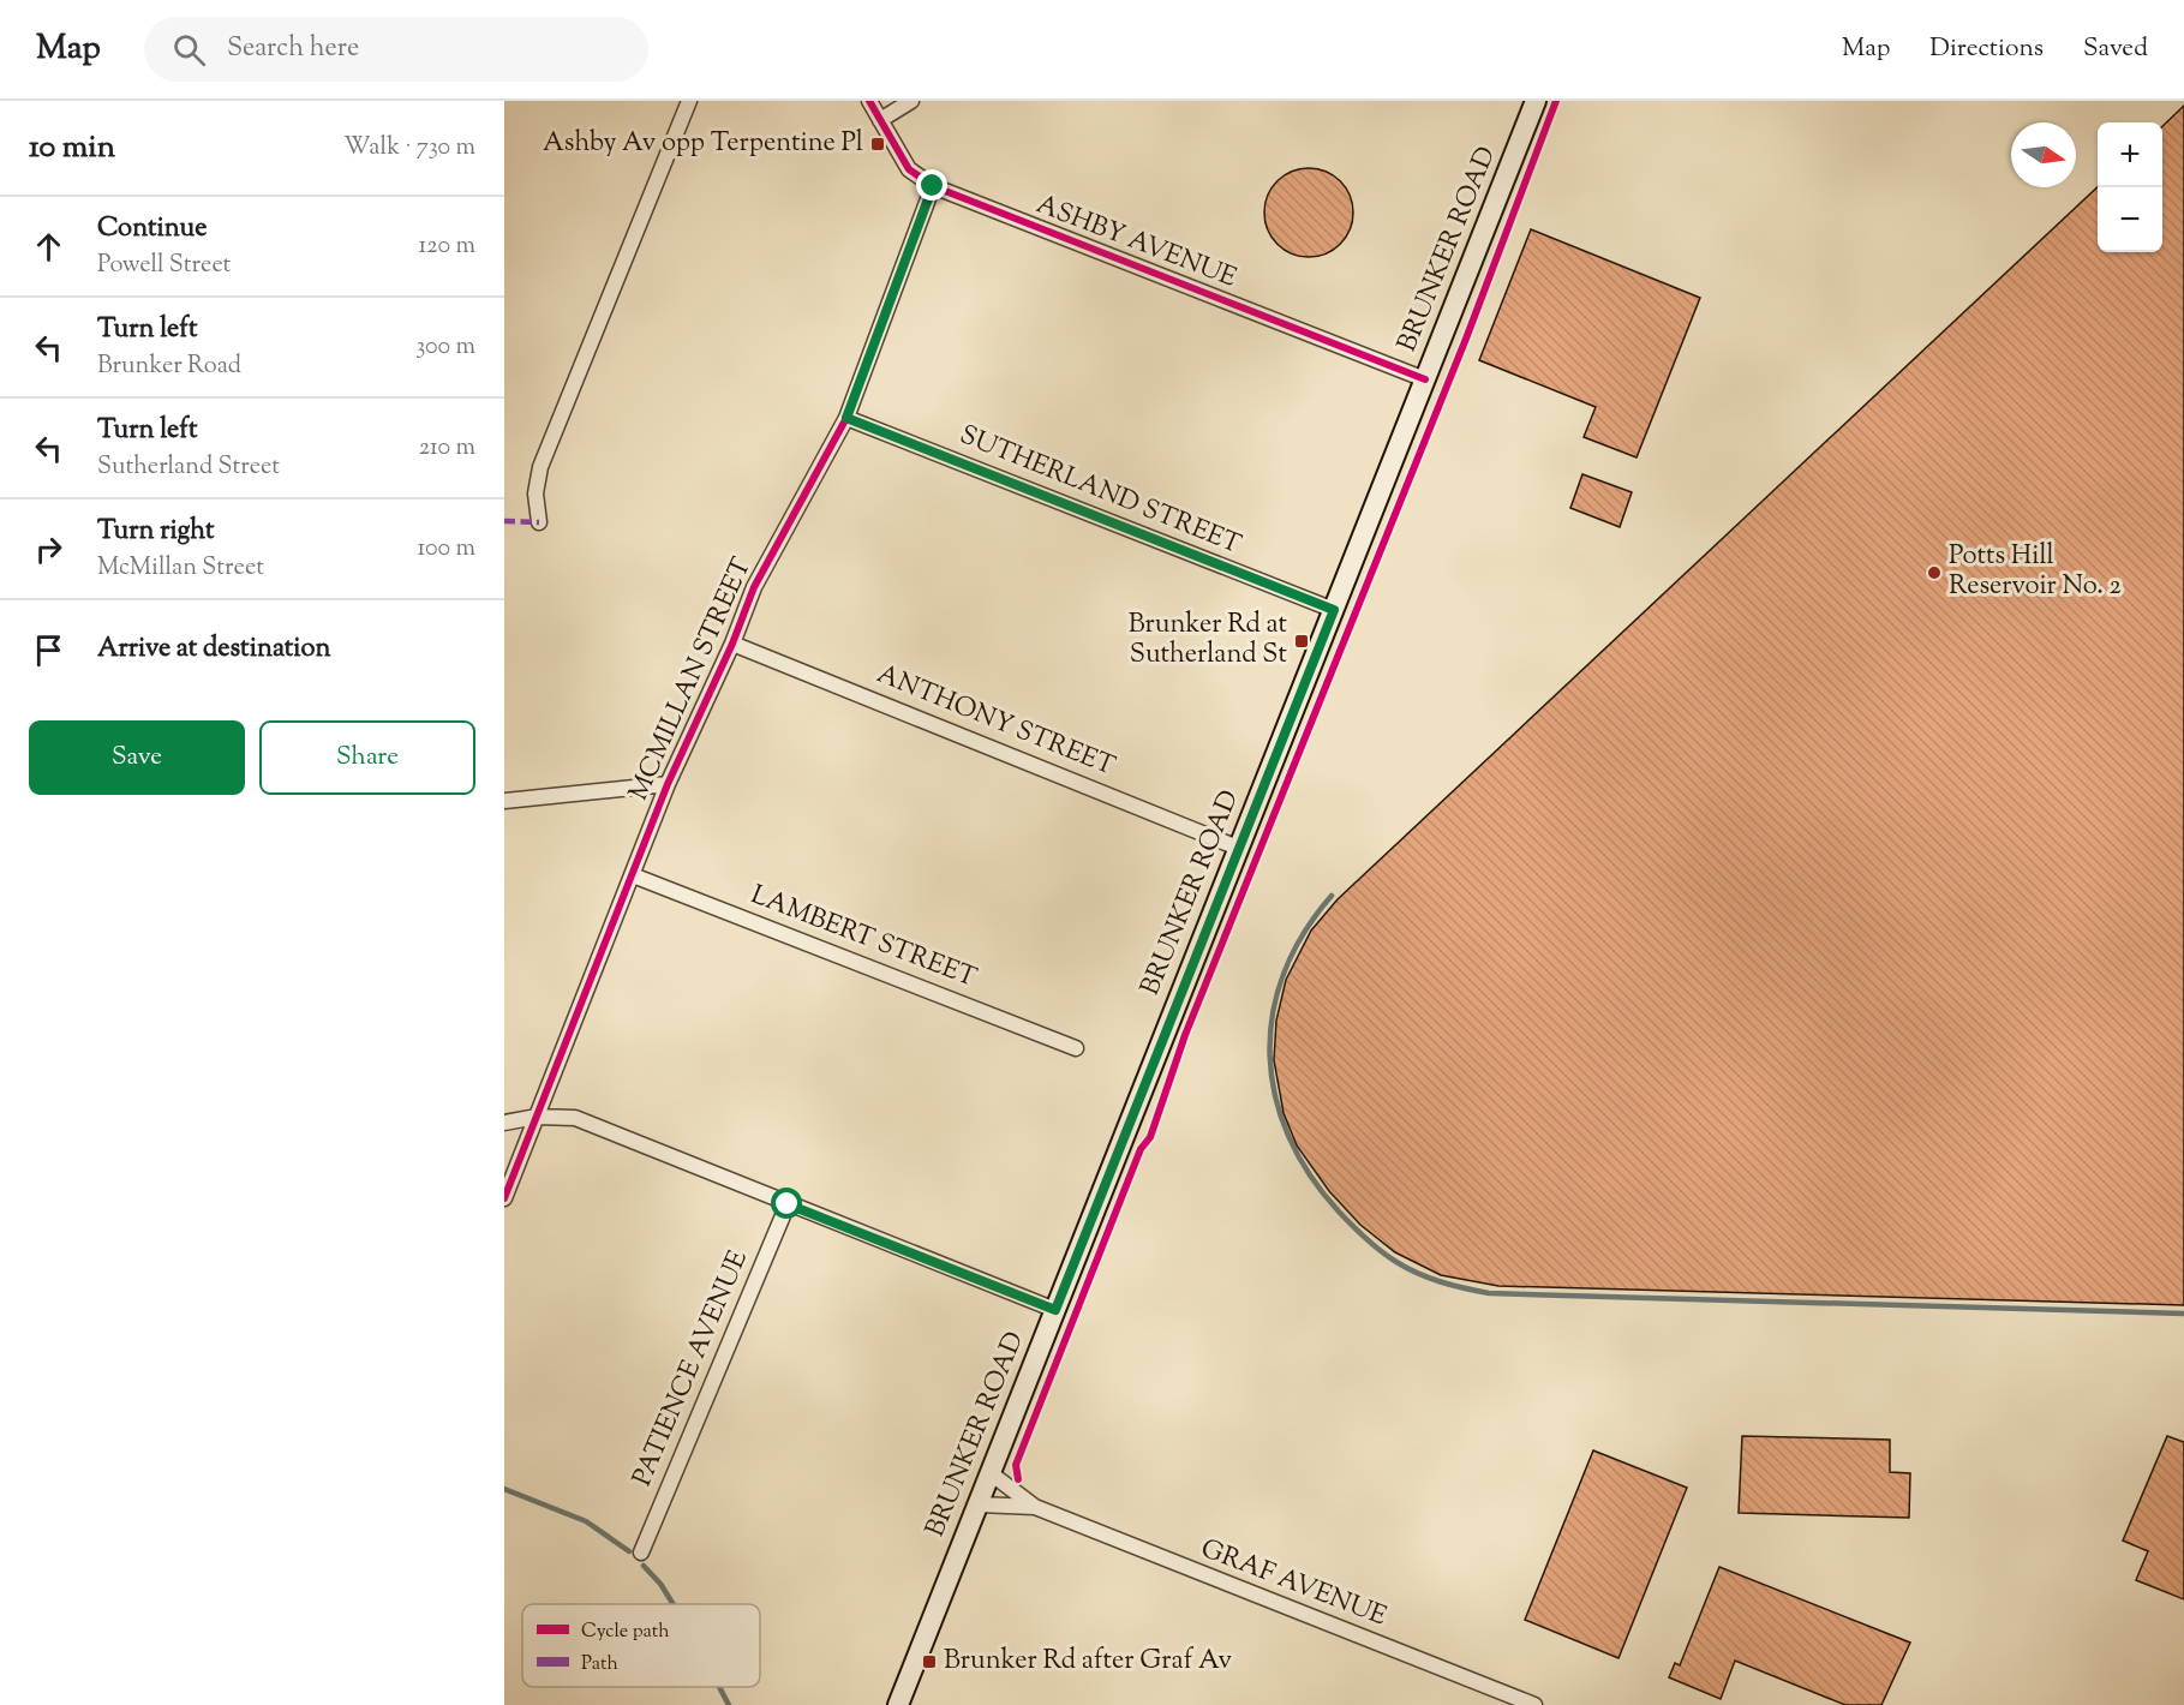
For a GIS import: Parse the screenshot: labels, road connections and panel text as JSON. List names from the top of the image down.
{
  "streets": {
    "main road": ["BRUNKER ROAD"],
    "street": [
      "ASHBY AVENUE",
      "SUTHERLAND STREET",
      "MCMILLAN STREET",
      "ANTHONY STREET",
      "LAMBERT STREET",
      "PATIENCE AVENUE",
      "GRAF AVENUE"
    ]
  },
  "crossings": [
    ["ASHBY AVENUE", "BRUNKER ROAD"],
    ["ASHBY AVENUE", "MCMILLAN STREET"],
    ["BRUNKER ROAD", "SUTHERLAND STREET"],
    ["BRUNKER ROAD", "ANTHONY STREET"],
    ["BRUNKER ROAD", "GRAF AVENUE"],
    ["SUTHERLAND STREET", "MCMILLAN STREET"],
    ["MCMILLAN STREET", "ANTHONY STREET"],
    ["MCMILLAN STREET", "LAMBERT STREET"]
  ],
  "places": {
    "transit": ["Ashby Av opp Terpentine Pl", "Brunker Rd at Sutherland St", "Brunker Rd after Graf Av"],
    "other": ["Potts Hill Reservoir No. 2"]
  },
  "legend": ["Cycle path", "Path"],
  "north": "right",
  "page": {
    "header": "Map",
    "search": "Search here",
    "nav": ["Map", "Directions", "Saved"],
    "heading": ["10 min", "Walk · 730 m"],
    "map_buttons": ["+", "−"],
    "list": [
      ["Continue", "Powell Street", "120 m"],
      ["Turn left", "Brunker Road", "300 m"],
      ["Turn left", "Sutherland Street", "210 m"],
      ["Turn right", "McMillan Street", "100 m"],
      "Arrive at destination"
    ],
    "buttons": ["Save", "Share"]
  }
}
